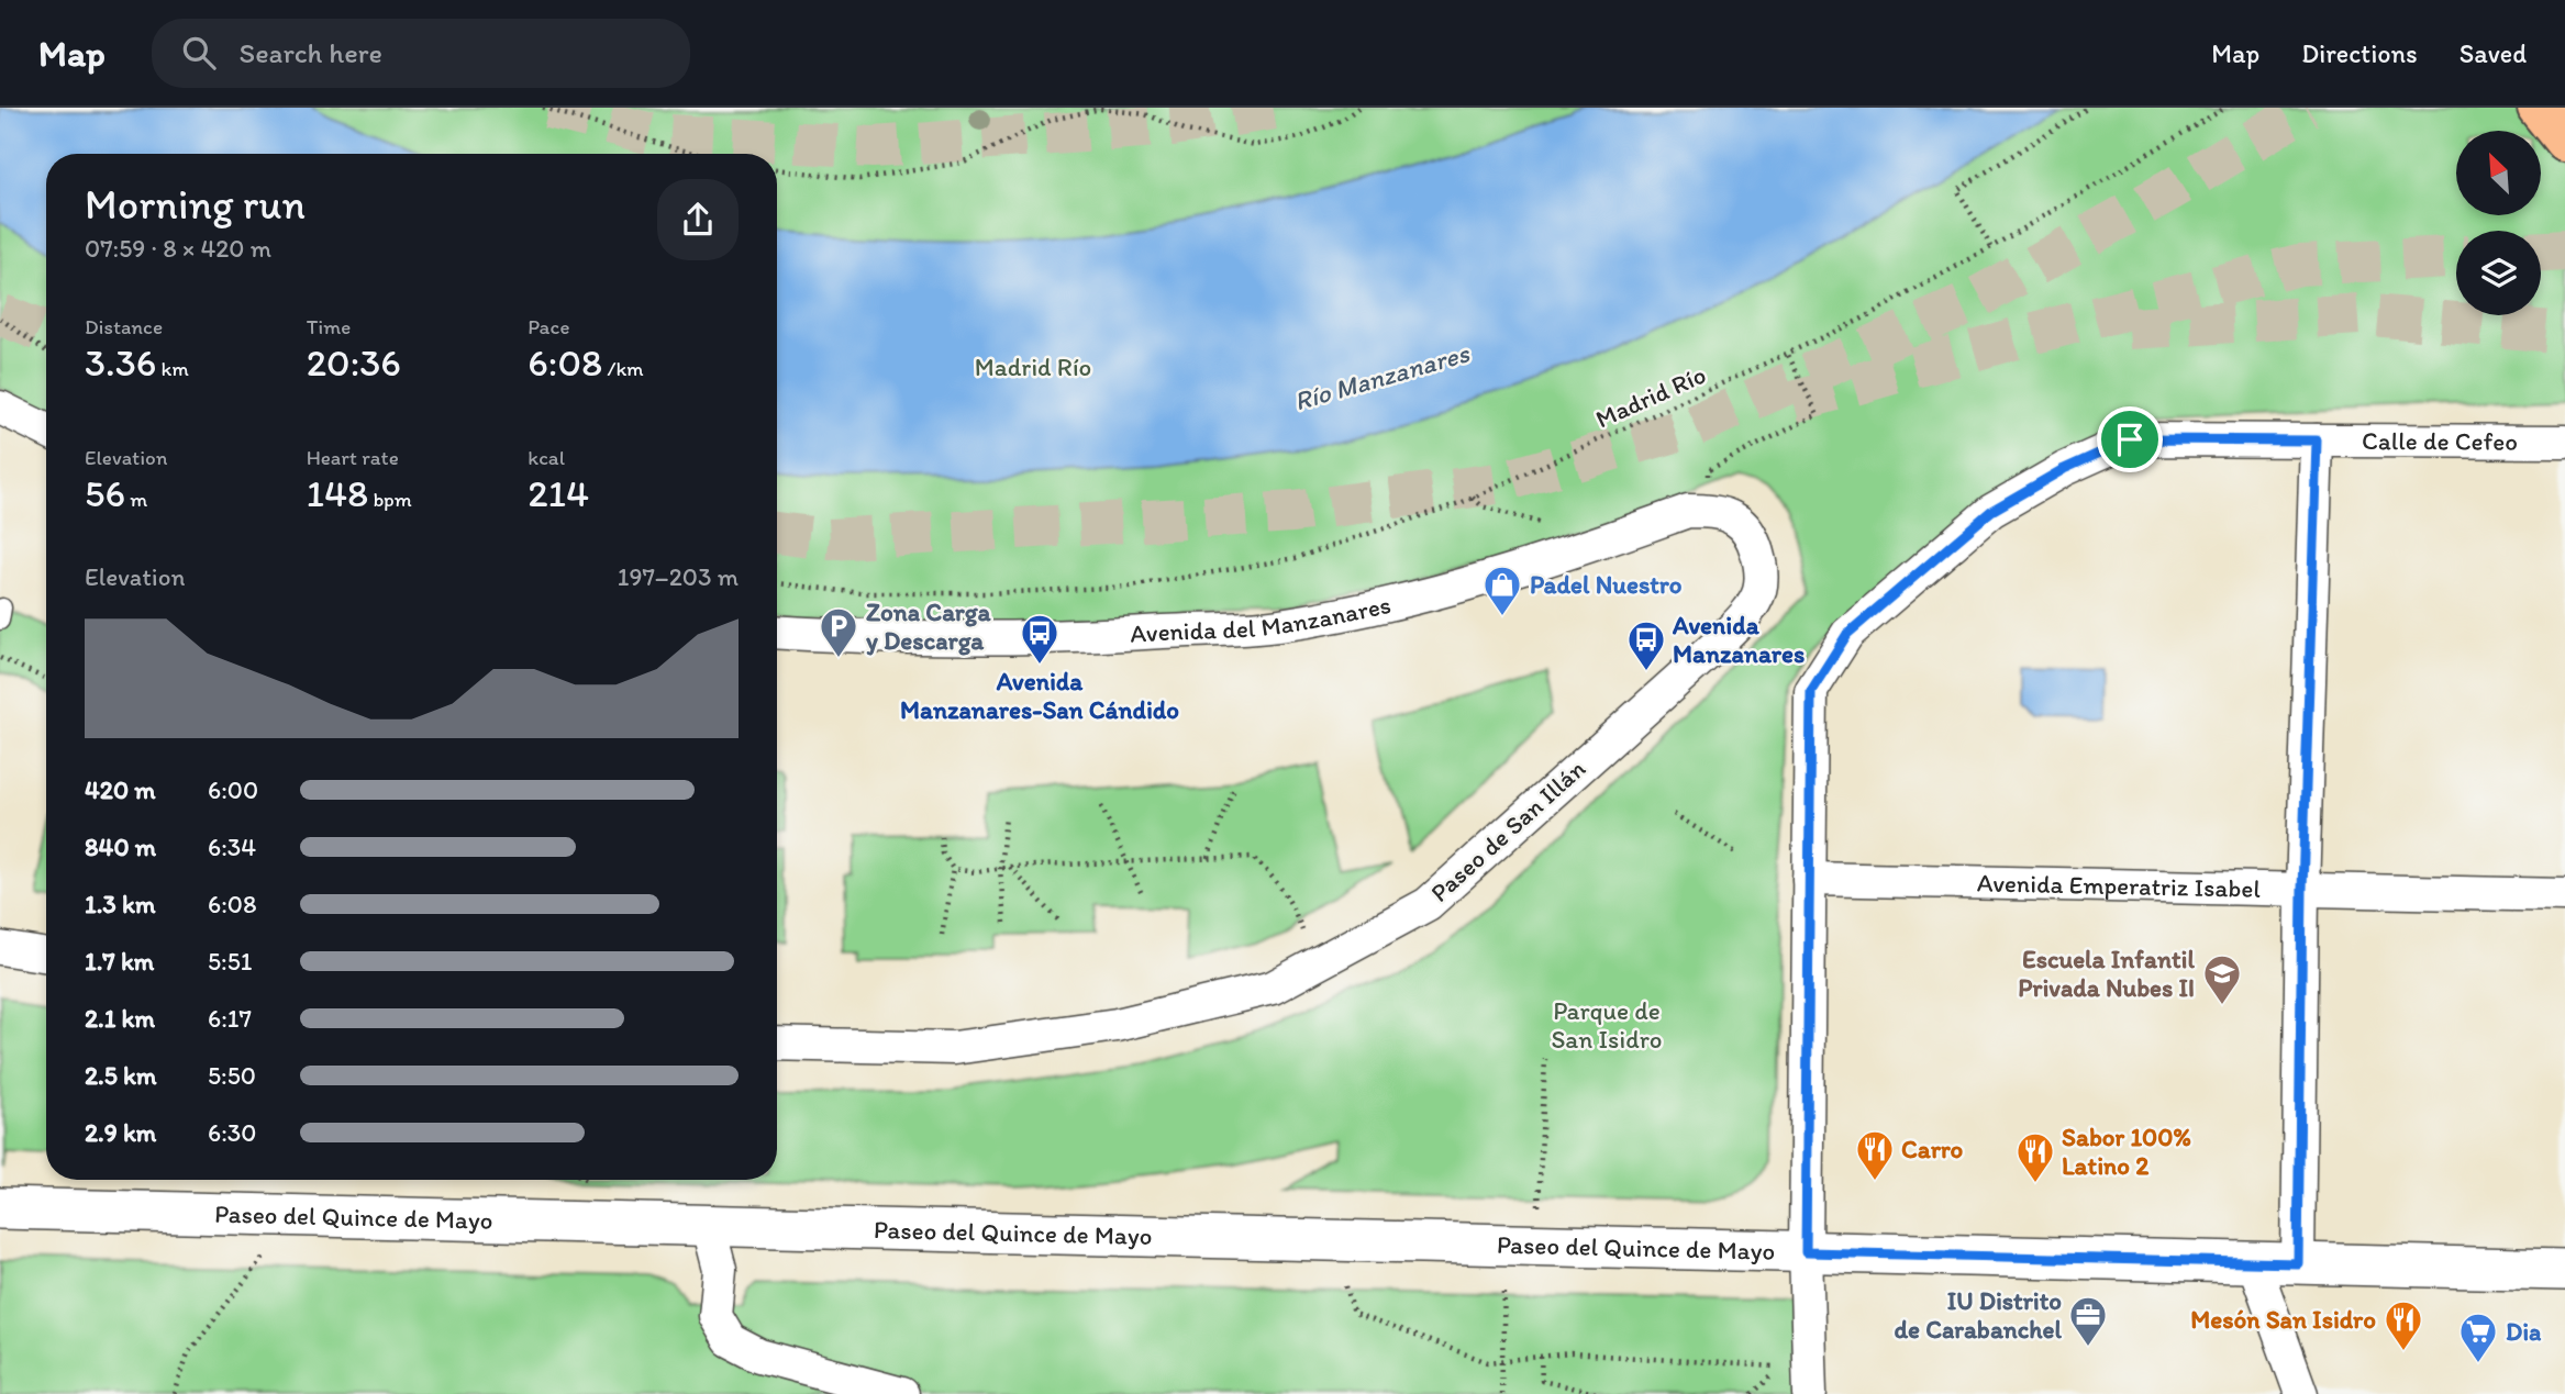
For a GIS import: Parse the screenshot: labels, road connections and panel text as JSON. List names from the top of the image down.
{
  "streets": {
    "street": [
      "Calle de Cefeo",
      "Avenida del Manzanares",
      "Paseo de San Illán",
      "Avenida Emperatriz Isabel",
      "Paseo del Quince de Mayo"
    ],
    "path": ["Madrid Río"]
  },
  "crossings": [
    ["Calle de Cefeo", "Avenida Emperatriz Isabel"],
    ["Calle de Cefeo", "Paseo del Quince de Mayo"],
    ["Avenida del Manzanares", "Paseo de San Illán"]
  ],
  "water": ["Río Manzanares"],
  "parks": ["Madrid Río", "Parque de San Isidro"],
  "places": {
    "shop": ["Padel Nuestro"],
    "parking": ["Zona Carga y Descarga"],
    "bus stop": ["Avenida Manzanares-San Cándido", "Avenida Manzanares"],
    "school or university": ["Escuela Infantil Privada Nubes II"],
    "restaurant": ["Carro", "Sabor 100% Latino 2", "Mesón San Isidro"],
    "office": ["IU Distrito de Carabanchel"],
    "supermarket": ["Dia"]
  },
  "north": "top left",
  "page": {
    "header": "Map",
    "search": "Search here",
    "nav": ["Map", "Directions", "Saved"],
    "heading": ["Morning run", "07:59 · 8 × 420 m"],
    "stats": [
      ["Distance", "3.36 km"],
      ["Time", "20:36"],
      ["Pace", "6:08 /km"],
      ["Elevation", "56 m"],
      ["Heart rate", "148 bpm"],
      ["kcal", "214"]
    ],
    "chart": ["Elevation", "197–203 m"],
    "list": [
      {
        "name": "420 m",
        "note": "6:00"
      },
      {
        "name": "840 m",
        "note": "6:34"
      },
      {
        "name": "1.3 km",
        "note": "6:08"
      },
      {
        "name": "1.7 km",
        "note": "5:51"
      },
      {
        "name": "2.1 km",
        "note": "6:17"
      },
      {
        "name": "2.5 km",
        "note": "5:50"
      },
      {
        "name": "2.9 km",
        "note": "6:30"
      }
    ]
  }
}
